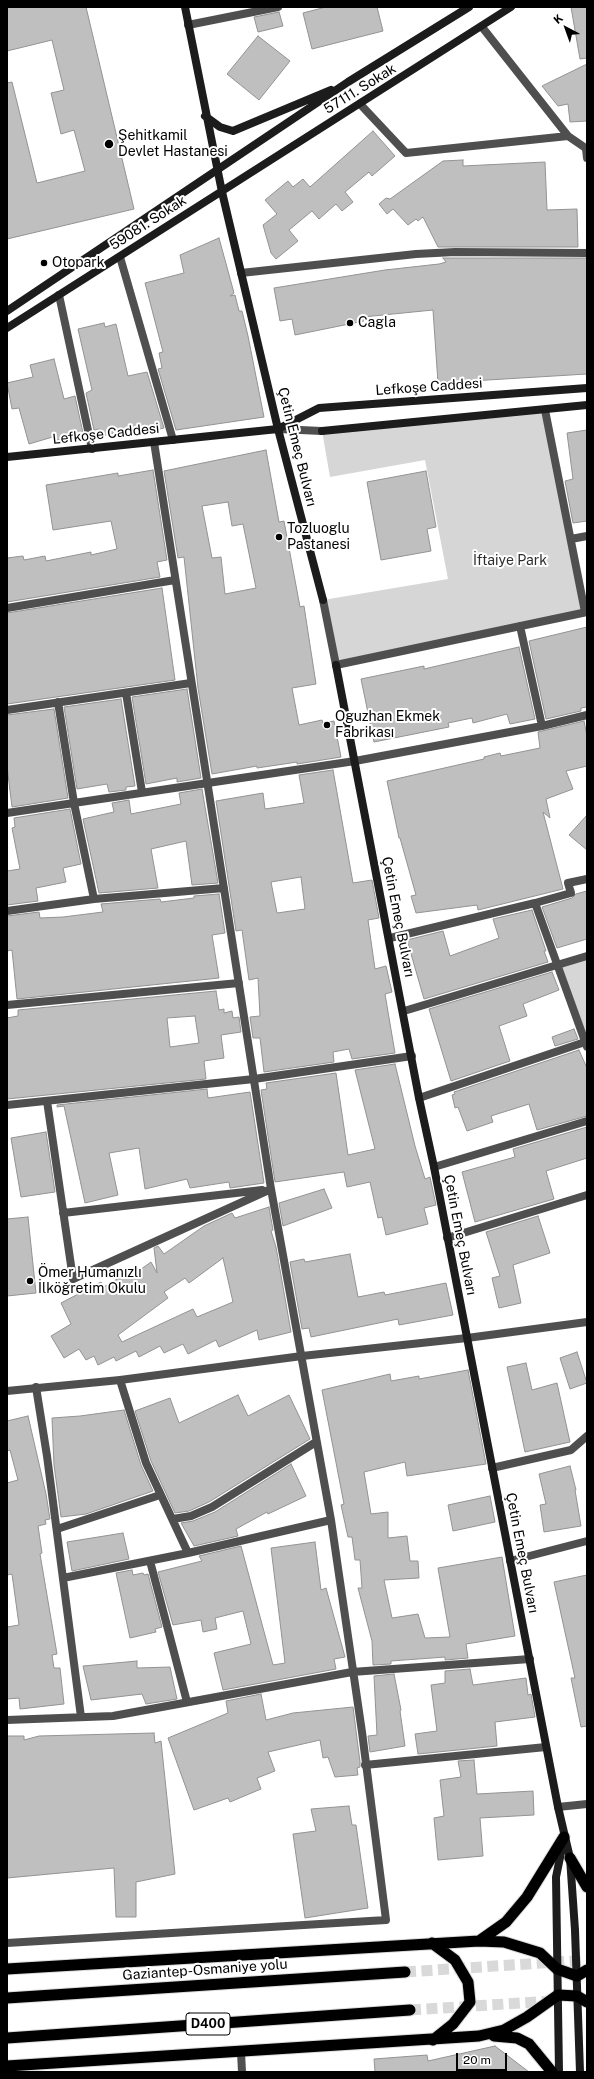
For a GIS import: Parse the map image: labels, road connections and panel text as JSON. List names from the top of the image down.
{
  "streets": {
    "highway": ["Gaziantep-Osmaniye yolu", "D400"],
    "main road": [
      "57111. Sokak",
      "59081. Sokak",
      "Lefkoşe Caddesi",
      "Çetin Emeç Bulvarı"
    ]
  },
  "crossings": [
    ["57111. Sokak", "59081. Sokak"],
    ["57111. Sokak", "Çetin Emeç Bulvarı"],
    ["59081. Sokak", "Çetin Emeç Bulvarı"],
    ["Lefkoşe Caddesi", "Çetin Emeç Bulvarı"]
  ],
  "parks": ["İftaiye Park"],
  "places": [
    "Şehitkamil Devlet Hastanesi",
    "Otopark",
    "Cagla",
    "Tozluoglu Pastanesi",
    "Oguzhan Ekmek Fabrikası",
    "Ömer Humanızlı İlköğretim Okulu"
  ],
  "scale_bar": "20 m",
  "north": "top left"
}
